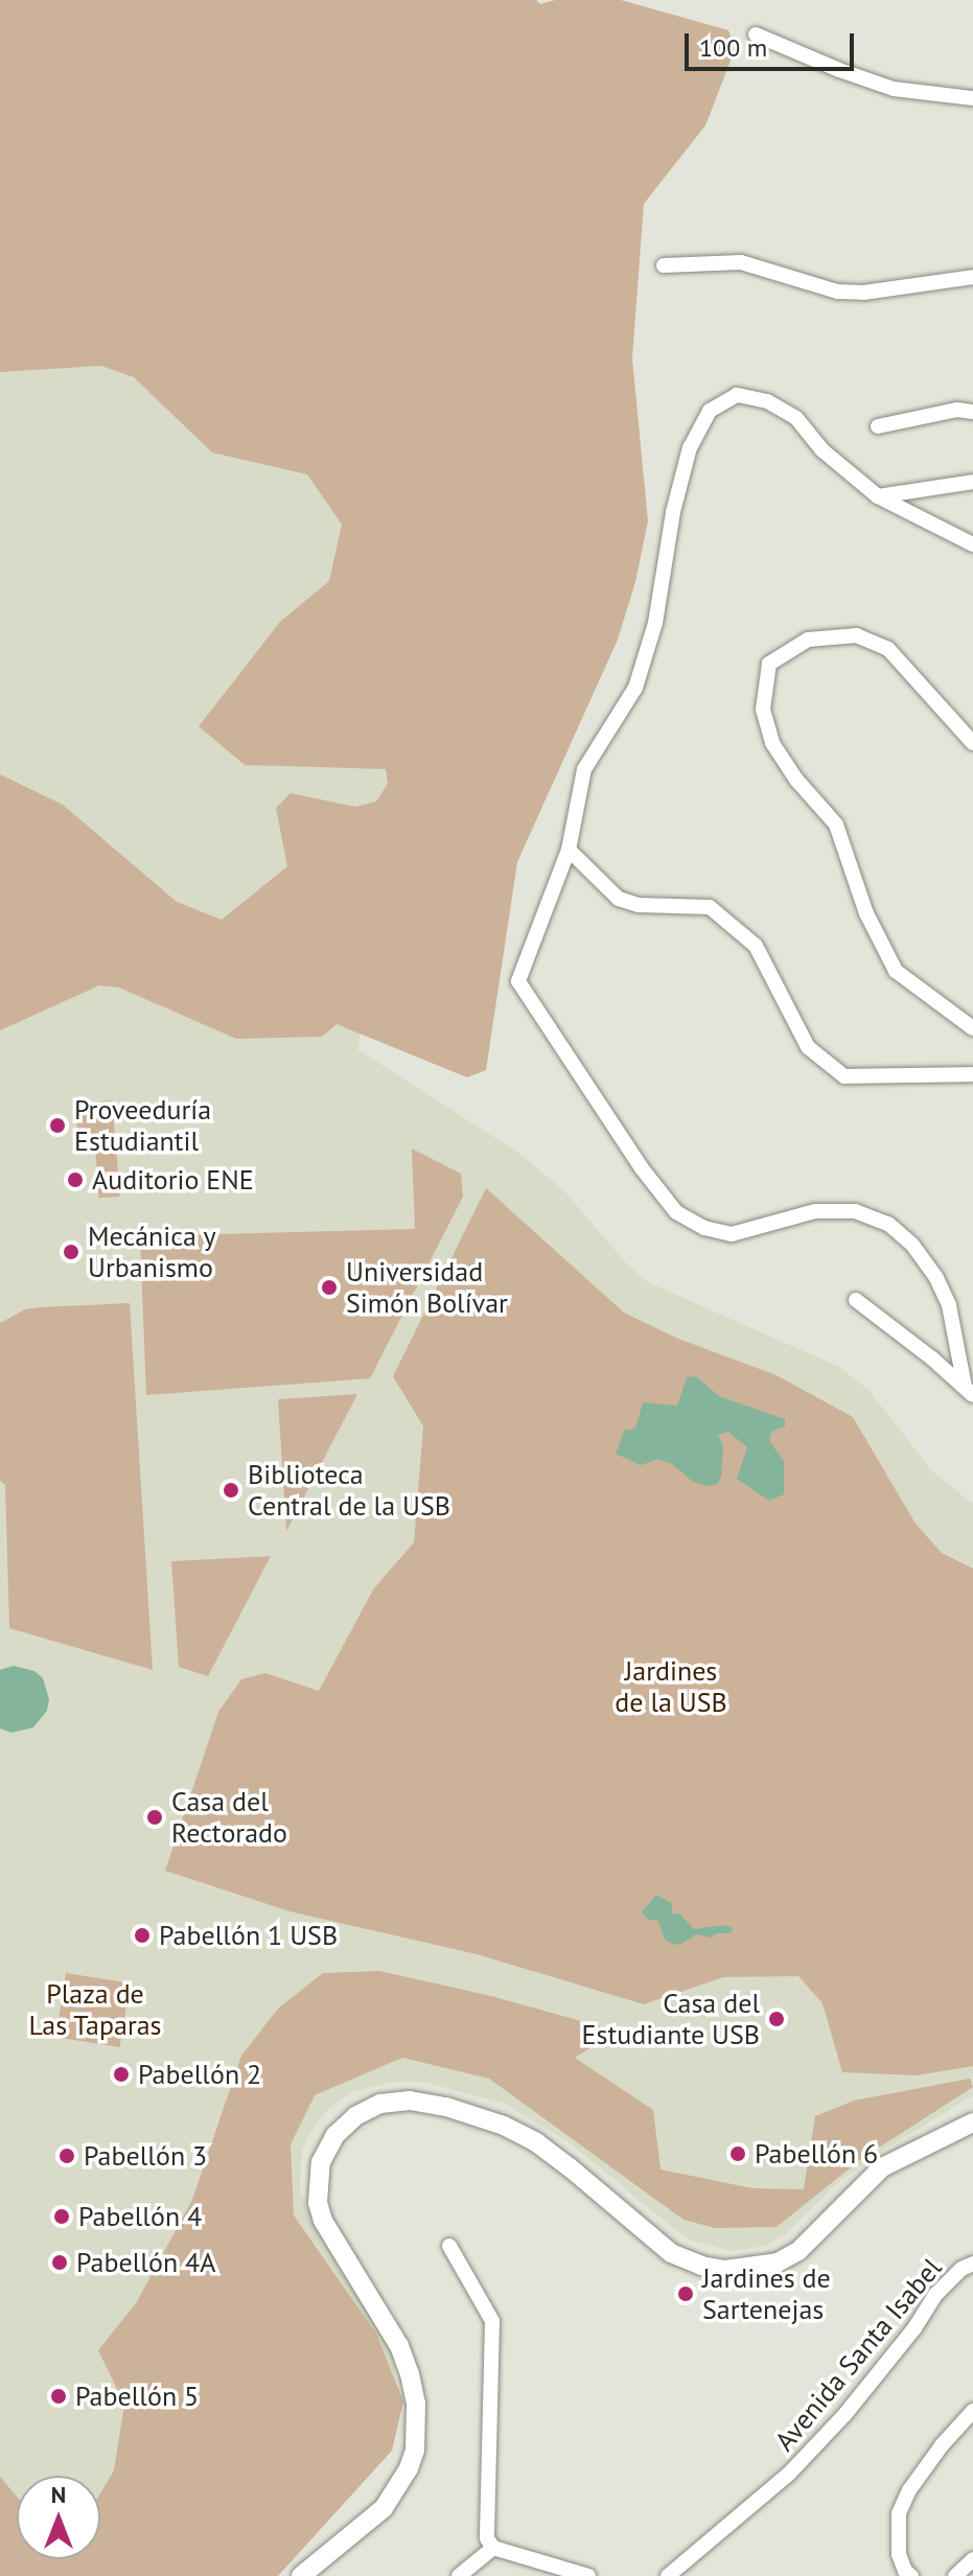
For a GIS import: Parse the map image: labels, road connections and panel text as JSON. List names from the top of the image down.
{
  "streets": {
    "street": ["Avenida Santa Isabel"]
  },
  "parks": ["Jardines de la USB", "Plaza de Las Taparas"],
  "places": [
    "Proveeduría Estudiantil",
    "Auditorio ENE",
    "Mecánica y Urbanismo",
    "Universidad Simón Bolívar",
    "Biblioteca Central de la USB",
    "Casa del Rectorado",
    "Pabellón 1 USB",
    "Casa del Estudiante USB",
    "Pabellón 2",
    "Pabellón 6",
    "Pabellón 3",
    "Pabellón 4",
    "Pabellón 4A",
    "Jardines de Sartenejas",
    "Pabellón 5"
  ],
  "scale_bar": "100 m",
  "north": "top"
}
